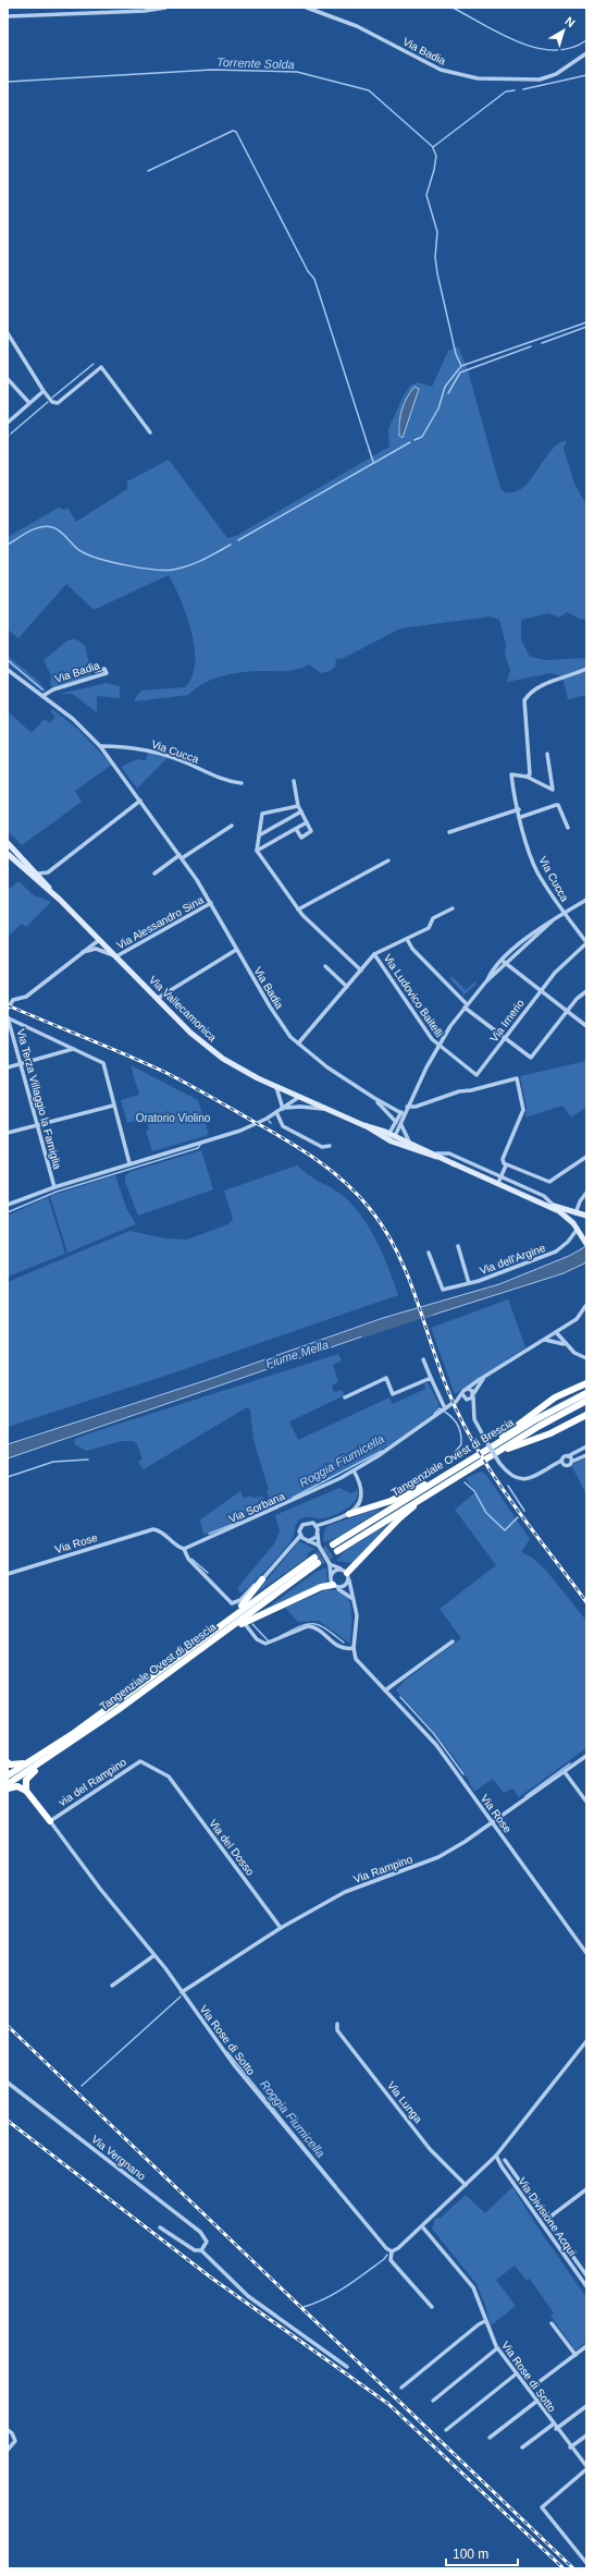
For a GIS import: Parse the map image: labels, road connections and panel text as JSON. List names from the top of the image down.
{
  "streets": {
    "highway": ["Tangenziale Ovest di Brescia"],
    "main road": ["Via Vallecamonica"],
    "street": [
      "Via Badia",
      "Via Cucca",
      "Via Alessandro Sina",
      "Via Ludovico Baitelli",
      "Via Irnerio",
      "Via Terza Villaggio la Famiglia",
      "Via dell'Argine",
      "Via Sorbana",
      "Via Rose",
      "via del Rampino",
      "Via del Dosso",
      "Via Rampino",
      "Via Rose di Sotto",
      "Via Lunga",
      "Via Vergnano",
      "Via Divisione Acqui"
    ]
  },
  "crossings": [
    ["Via Badia", "Via Cucca"],
    ["Via Badia", "Via Alessandro Sina"],
    ["Via Cucca", "Via Irnerio"],
    ["Via Alessandro Sina", "Via Vallecamonica"],
    ["Via Ludovico Baitelli", "Via Irnerio"],
    ["Via Vallecamonica", "Via dell'Argine"],
    ["Via Sorbana", "Via Rose"],
    ["Via Rose", "Via Rampino"],
    ["via del Rampino", "Via del Dosso"],
    ["via del Rampino", "Via Rose di Sotto"],
    ["Via del Dosso", "Via Rampino"],
    ["Via Rampino", "Via Rose di Sotto"]
  ],
  "water": ["Torrente Solda", "Fiume Mella", "Roggia Fiumicella"],
  "parks": ["Oratorio Violino"],
  "scale_bar": "100 m",
  "north": "top right"
}
